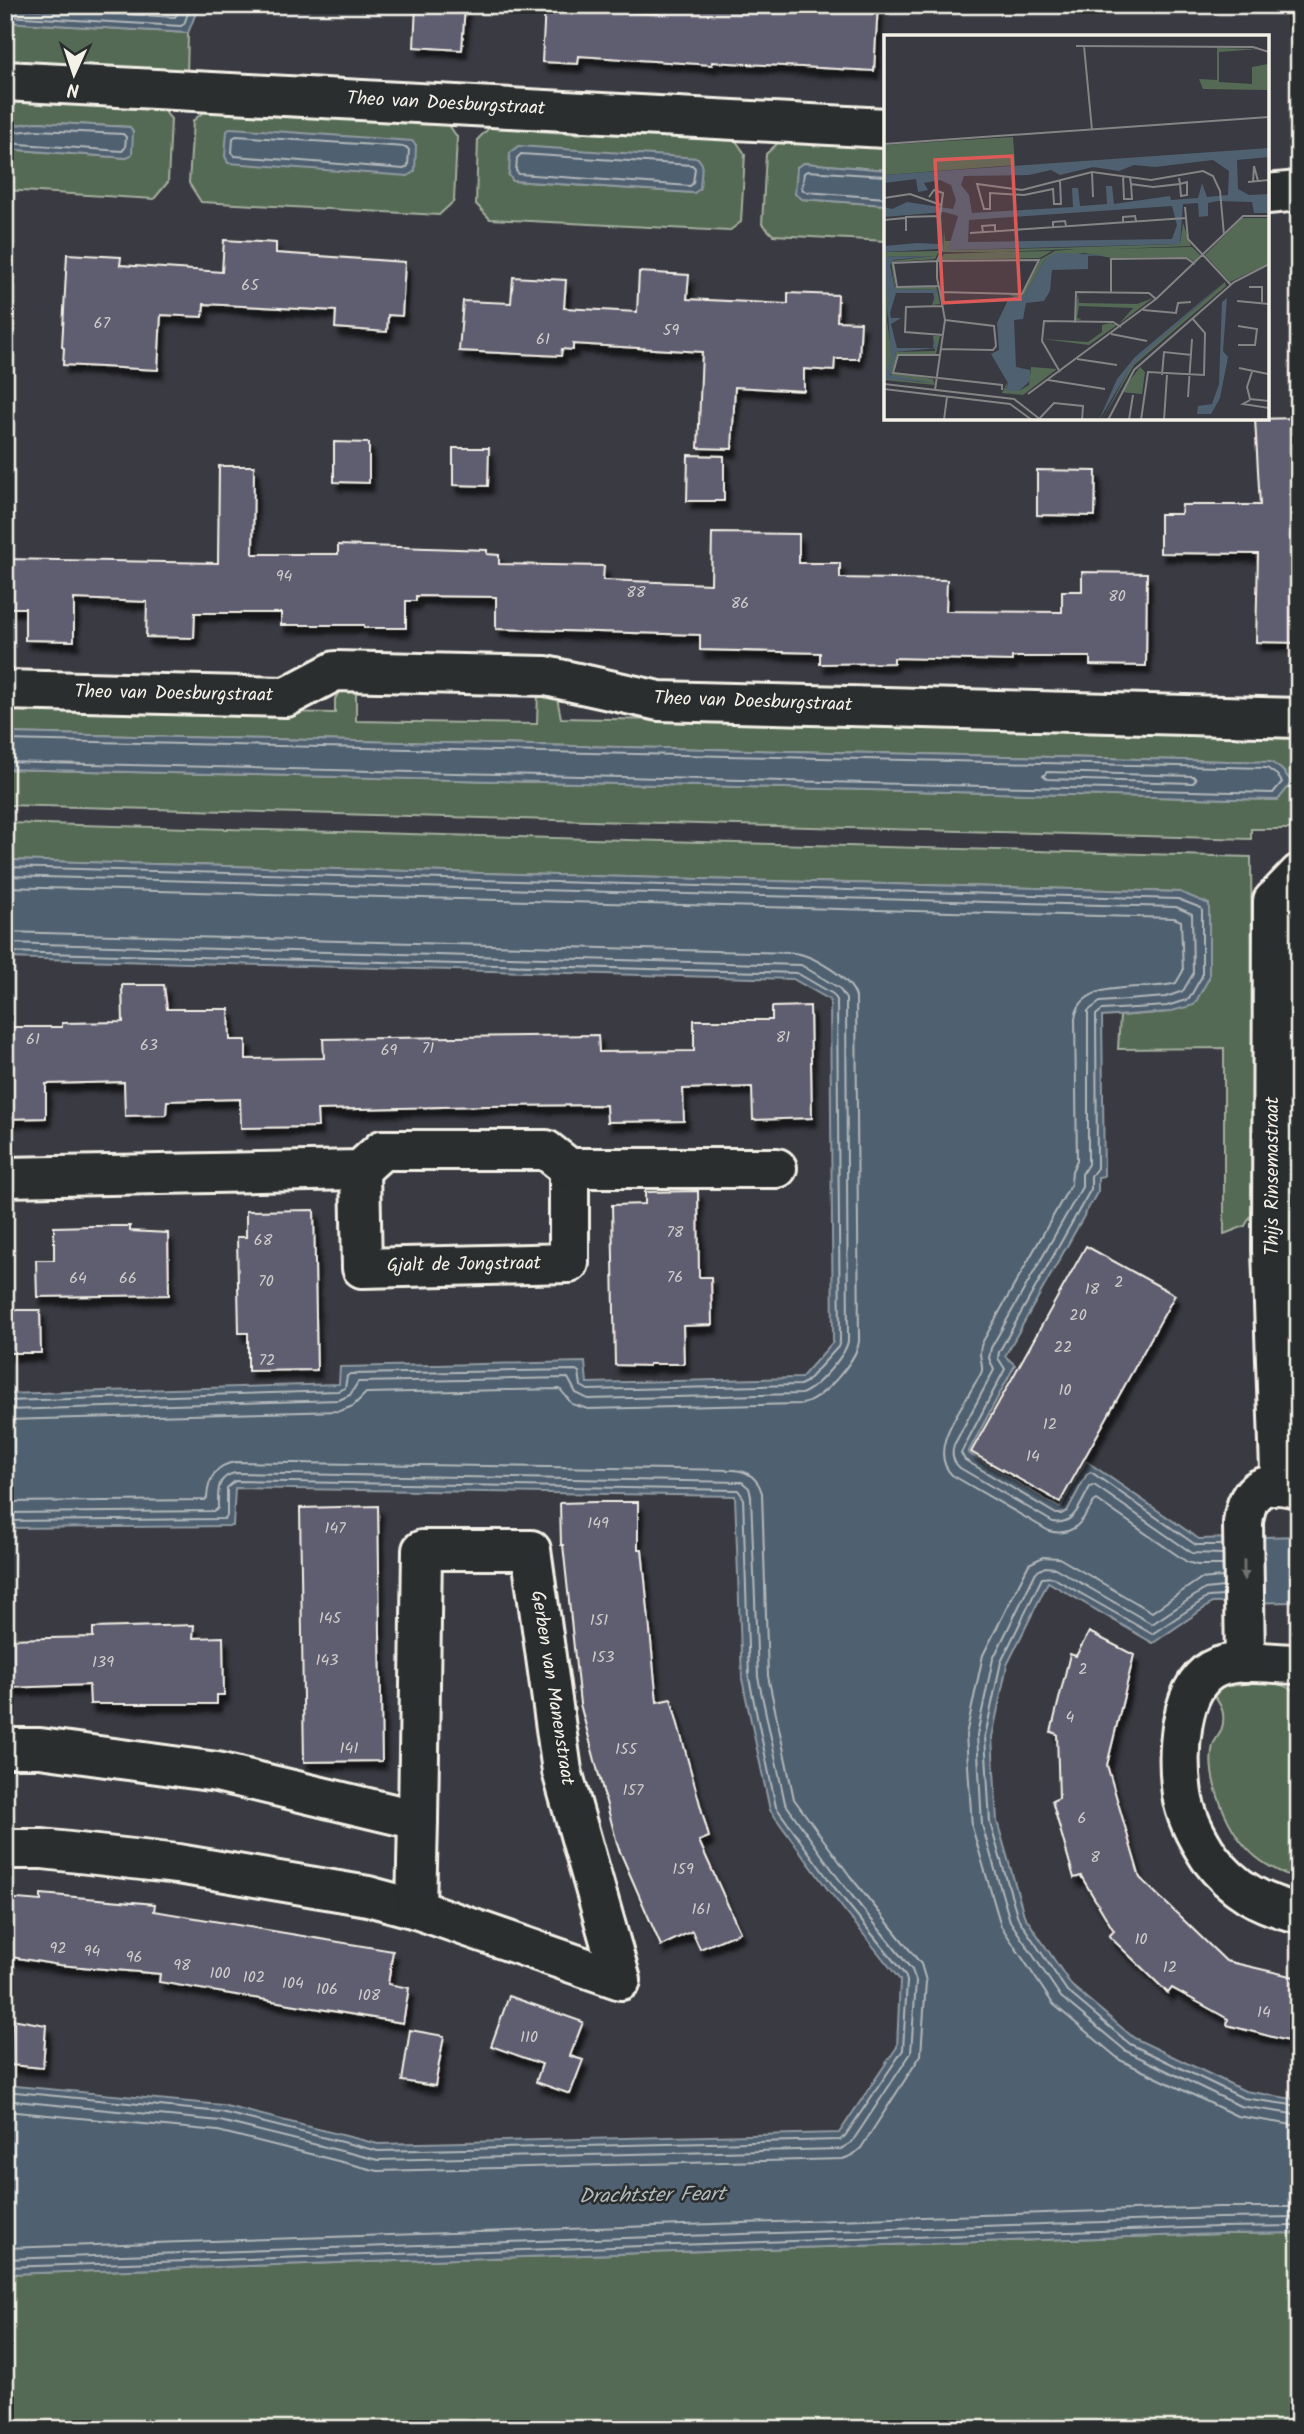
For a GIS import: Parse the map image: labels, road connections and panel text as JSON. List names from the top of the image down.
{
  "streets": {
    "street": [
      "Theo van Doesburgstraat",
      "Thijs Rinsemastraat",
      "Gjalt de Jongstraat",
      "Gerben van Manenstraat"
    ]
  },
  "water": ["Drachtster Feart"],
  "house_numbers": [
    "65",
    "67",
    "59",
    "61",
    "94",
    "88",
    "80",
    "86",
    "81",
    "61",
    "63",
    "71",
    "69",
    "78",
    "68",
    "76",
    "64",
    "66",
    "70",
    "2",
    "18",
    "20",
    "22",
    "72",
    "10",
    "12",
    "14",
    "149",
    "147",
    "145",
    "151",
    "153",
    "143",
    "139",
    "2",
    "4",
    "141",
    "155",
    "157",
    "6",
    "8",
    "159",
    "161",
    "10",
    "92",
    "94",
    "96",
    "98",
    "12",
    "100",
    "102",
    "104",
    "106",
    "108",
    "14",
    "110"
  ],
  "north": "bottom"
}
